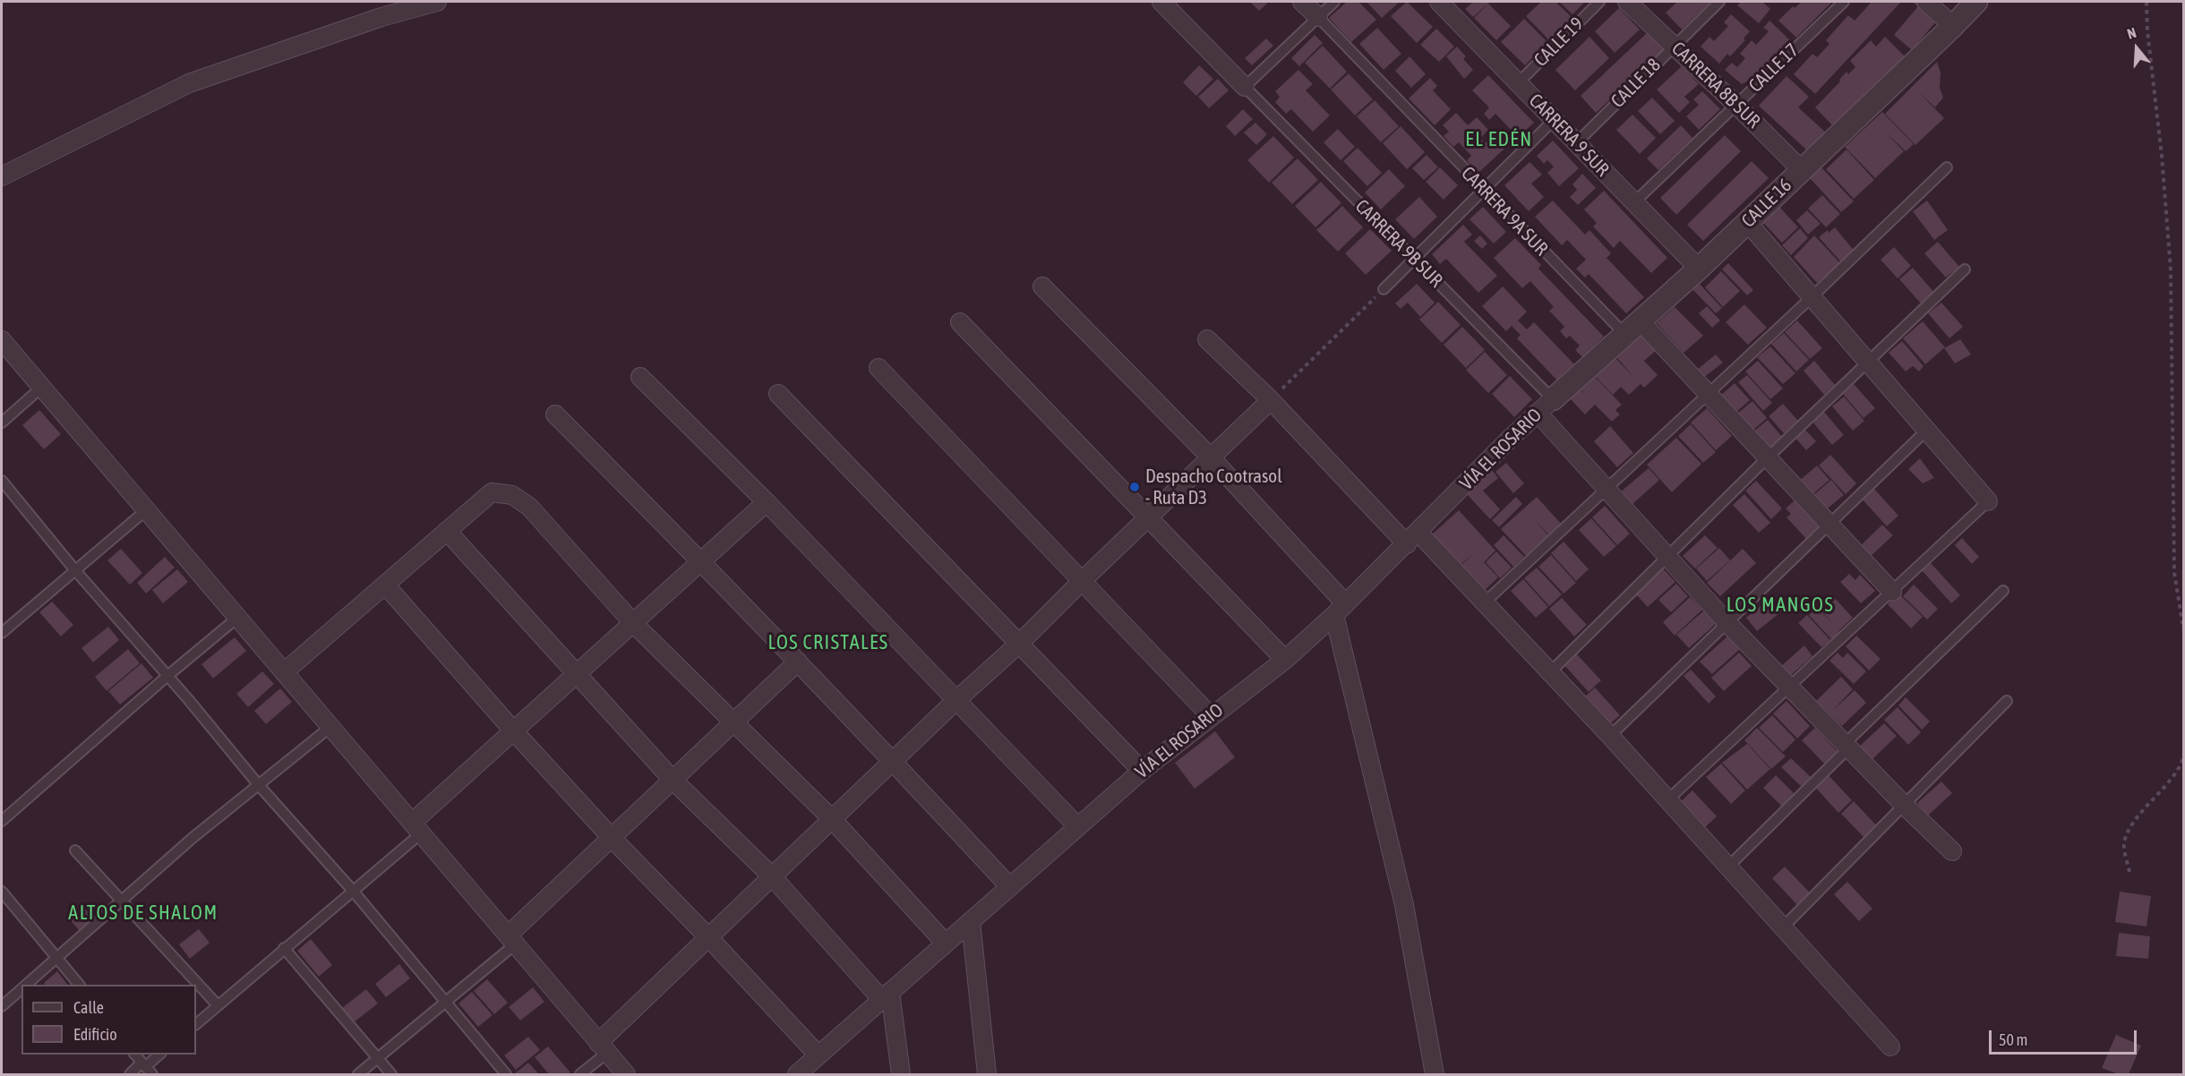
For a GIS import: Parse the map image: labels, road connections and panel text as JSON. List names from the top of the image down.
{
  "streets": {
    "street": [
      "CARRERA 8B SUR",
      "CARRERA 9 SUR",
      "CALLE 16",
      "VÍA EL ROSARIO"
    ],
    "lane": [
      "CALLE 19",
      "CALLE 17",
      "CALLE 18",
      "CARRERA 9A SUR",
      "CARRERA 9B SUR"
    ]
  },
  "crossings": [
    ["CALLE 19", "CARRERA 9 SUR"],
    ["CALLE 17", "CARRERA 8B SUR"],
    ["CALLE 17", "CARRERA 9 SUR"],
    ["CALLE 18", "CARRERA 8B SUR"],
    ["CALLE 18", "CARRERA 9 SUR"],
    ["CARRERA 8B SUR", "CALLE 16"],
    ["CARRERA 9 SUR", "CALLE 16"],
    ["CALLE 16", "CARRERA 9A SUR"],
    ["CALLE 16", "CARRERA 9B SUR"],
    ["CALLE 16", "VÍA EL ROSARIO"],
    ["CARRERA 9B SUR", "VÍA EL ROSARIO"]
  ],
  "districts": [
    "EL EDÉN",
    "LOS MANGOS",
    "LOS CRISTALES",
    "ALTOS DE SHALOM"
  ],
  "places": ["Despacho Cootrasol - Ruta D3"],
  "legend": ["Calle", "Edificio"],
  "scale_bar": "50 m",
  "north": "top"
}
